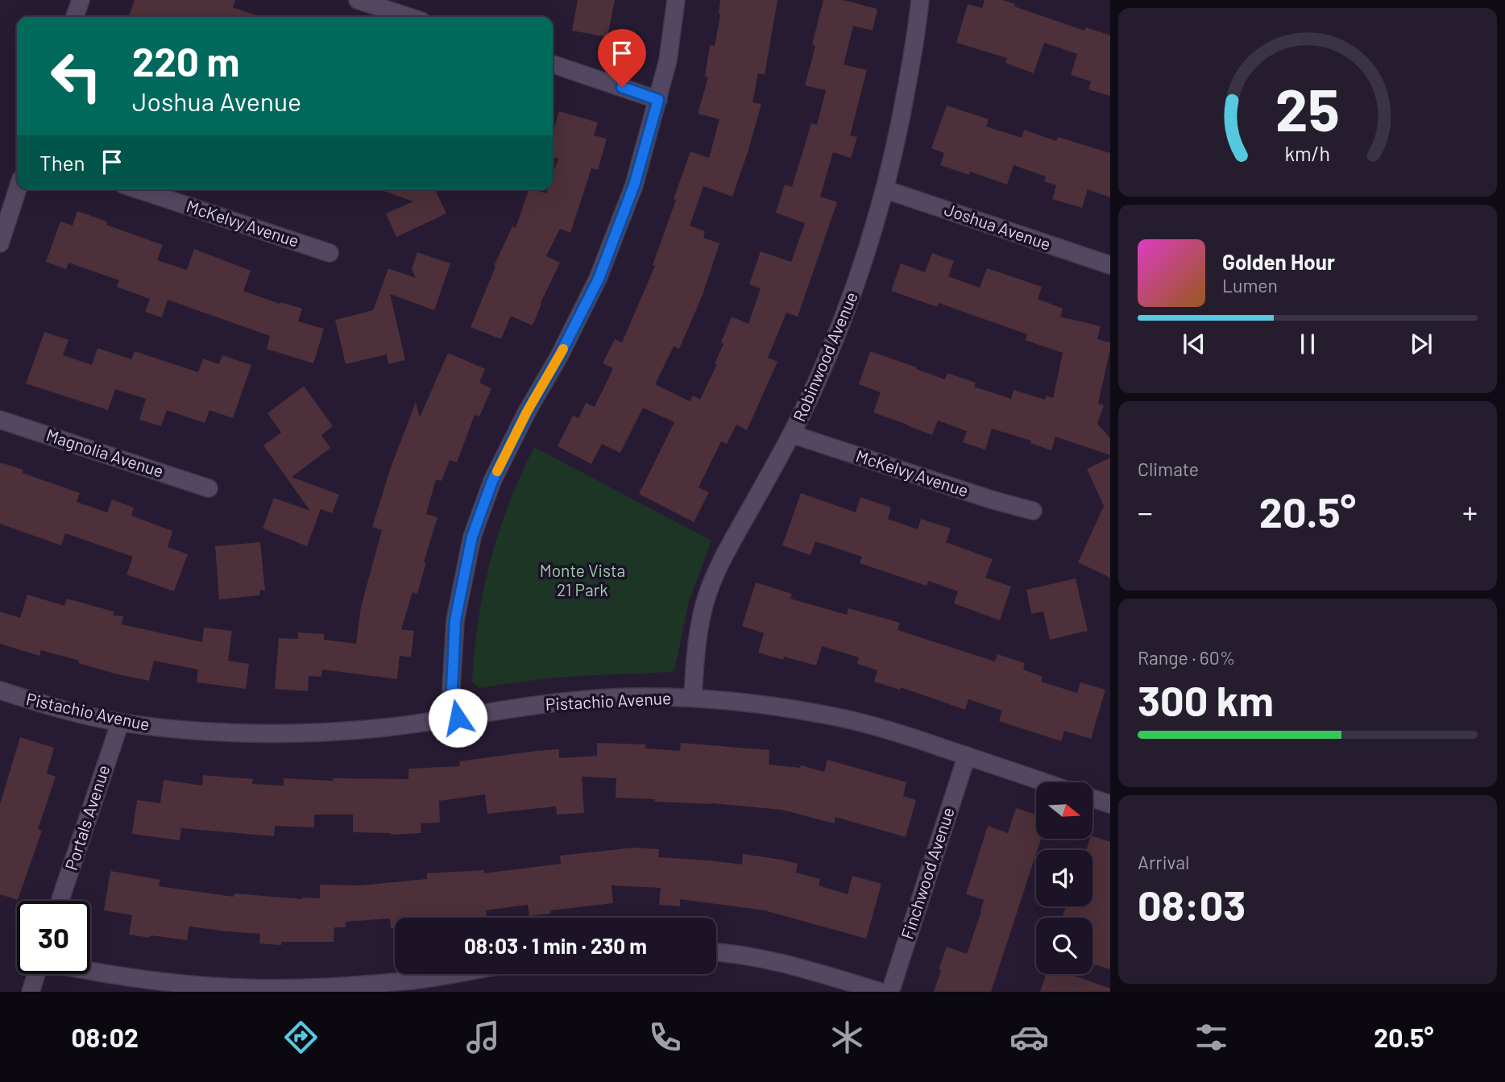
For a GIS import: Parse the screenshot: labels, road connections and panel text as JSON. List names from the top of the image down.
{
  "streets": {
    "street": [
      "McKelvy Avenue",
      "Joshua Avenue",
      "Robinwood Avenue",
      "Magnolia Avenue",
      "Pistachio Avenue",
      "Portals Avenue",
      "Finchwood Avenue"
    ]
  },
  "crossings": [
    ["McKelvy Avenue", "Robinwood Avenue"],
    ["Joshua Avenue", "Robinwood Avenue"],
    ["Robinwood Avenue", "Pistachio Avenue"],
    ["Pistachio Avenue", "Portals Avenue"],
    ["Pistachio Avenue", "Finchwood Avenue"]
  ],
  "parks": ["Monte Vista 21 Park"],
  "north": "right",
  "page": {
    "turn": ["220 m", "Joshua Avenue"],
    "then": "Then",
    "song": ["Golden Hour", "Lumen"],
    "tile": [
      "Climate",
      ["Range · 60%", "300 km"],
      ["Arrival", "08:03"]
    ],
    "heat": ["−", "20.5°", "+"],
    "limit": "30",
    "trip": "08:03 · 1 min · 230 m",
    "tabs": ["08:02", "20.5°"],
    "gauge": ["25", "km/h"]
  }
}
